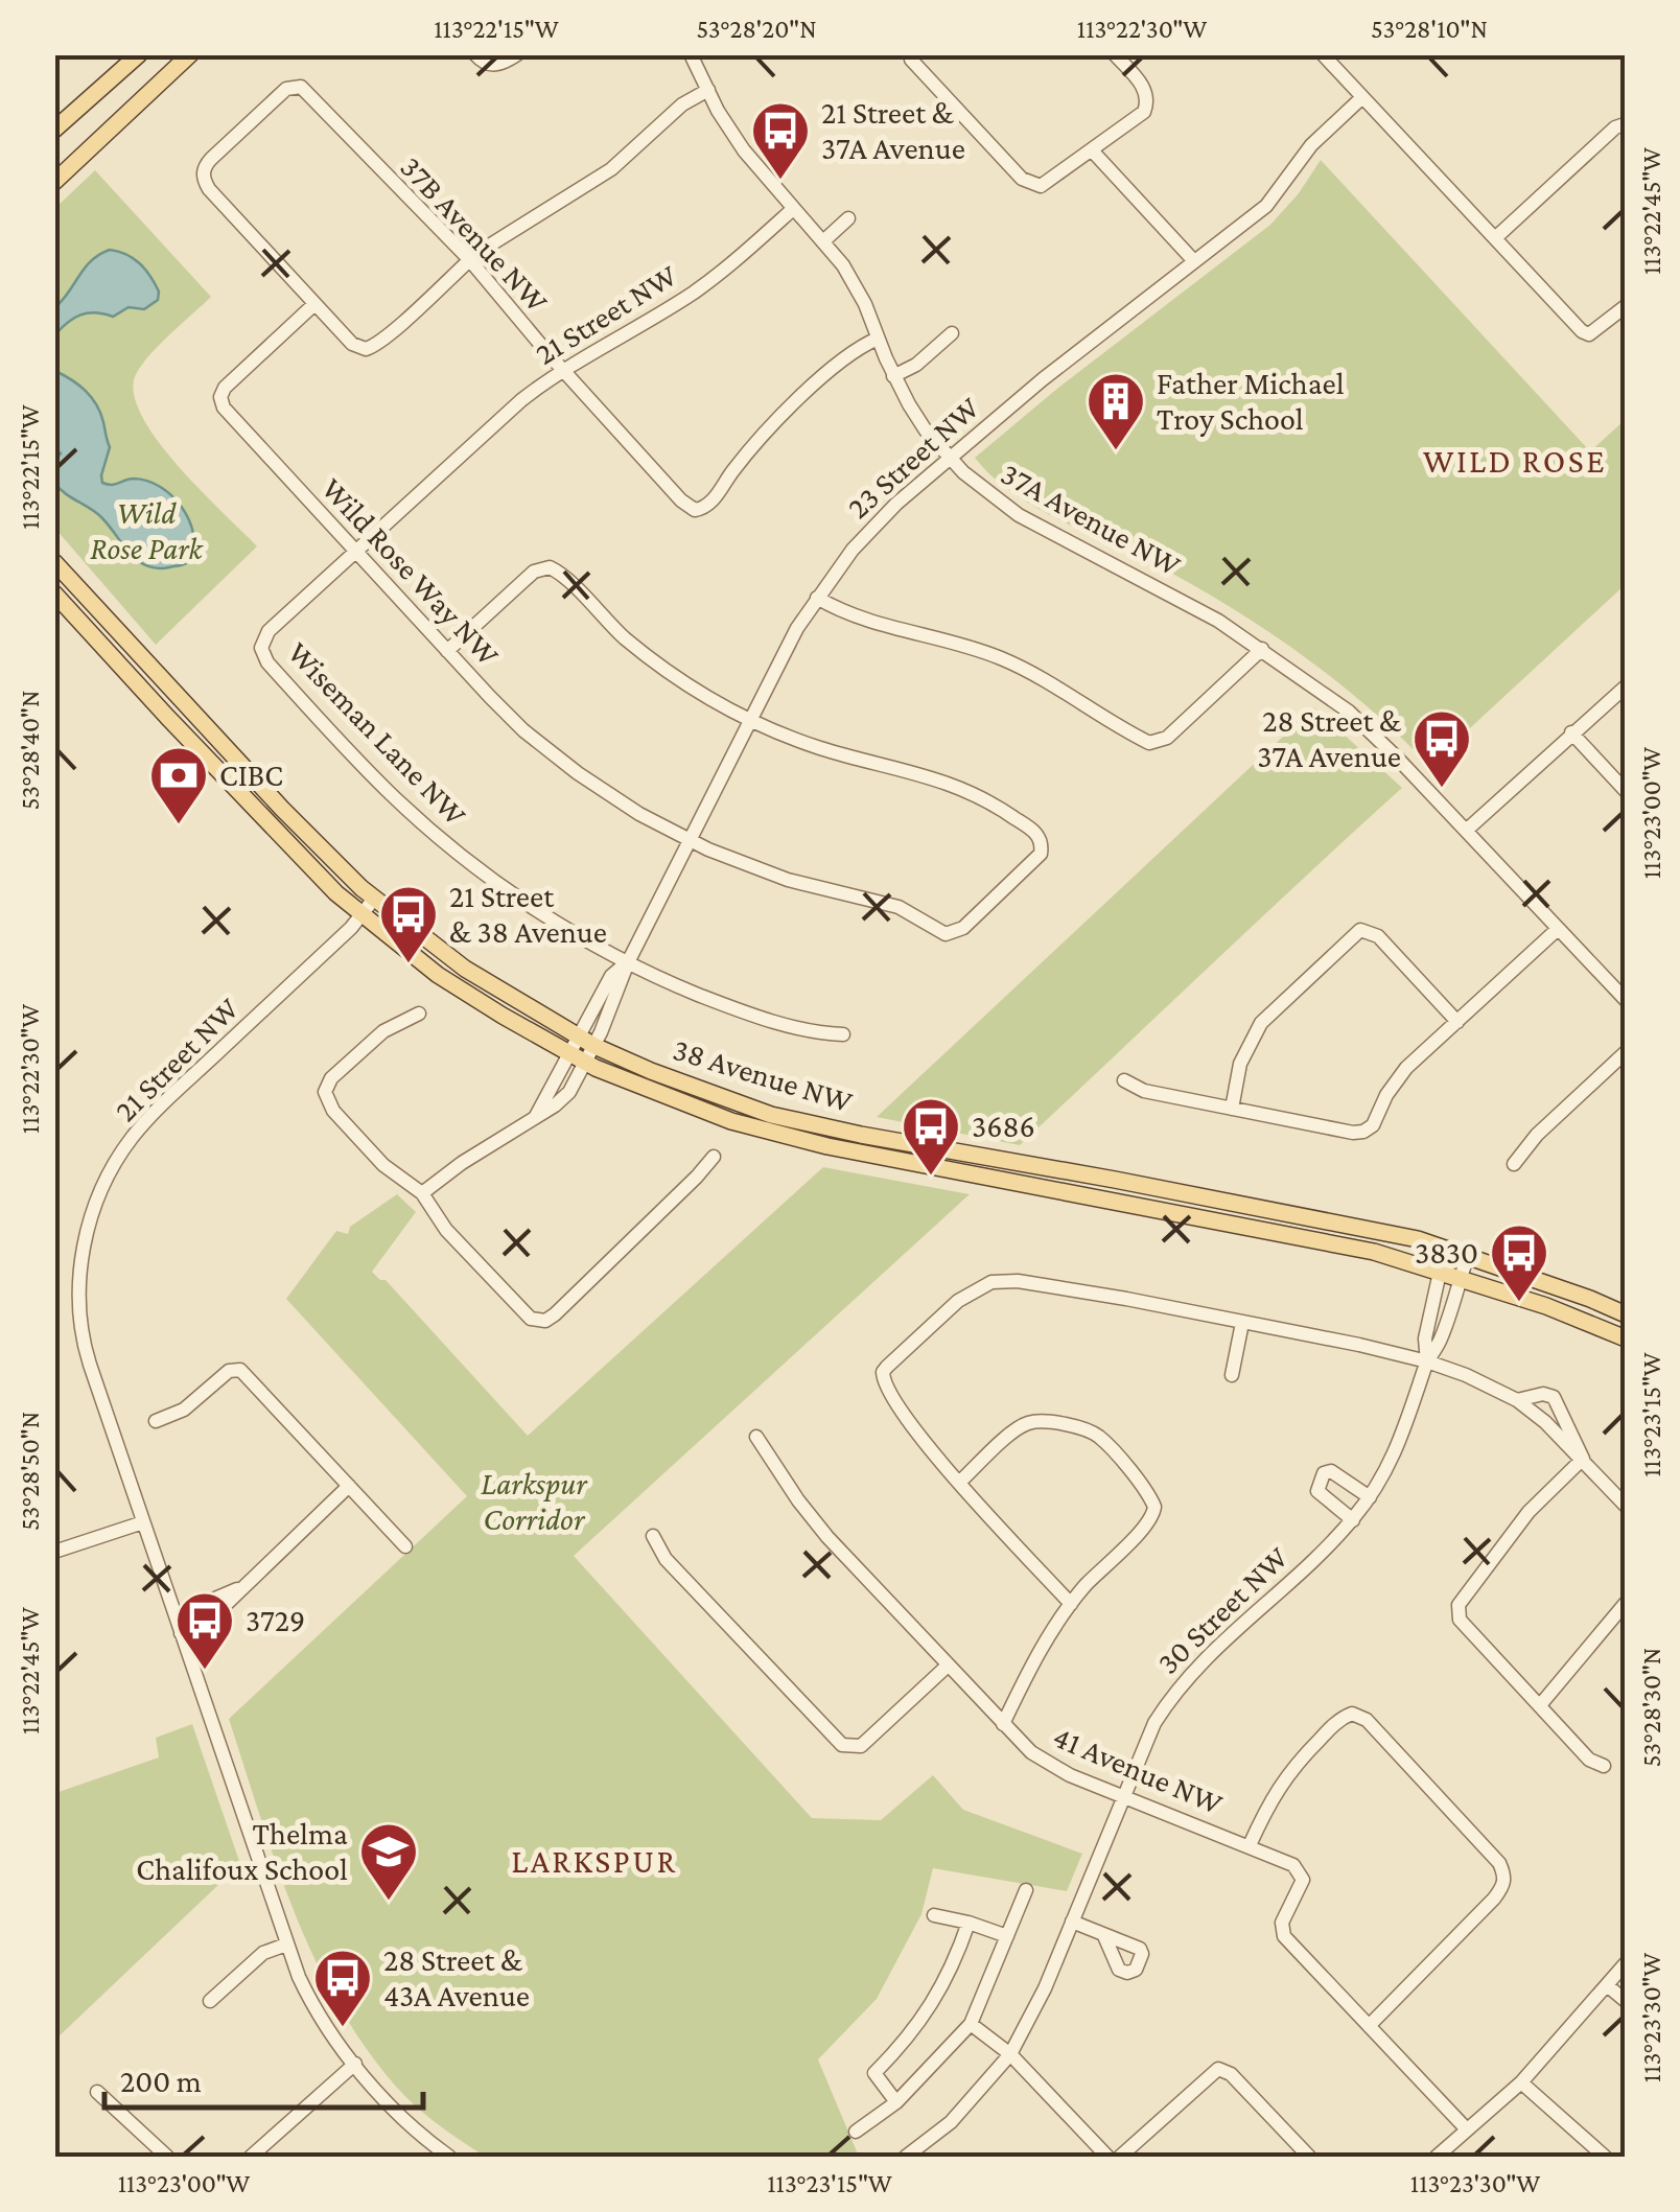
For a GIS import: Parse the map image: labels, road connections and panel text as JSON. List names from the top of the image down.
{
  "streets": {
    "main road": ["38 Avenue NW"],
    "street": [
      "37B Avenue NW",
      "21 Street NW",
      "23 Street NW",
      "37A Avenue NW",
      "Wild Rose Way NW",
      "Wiseman Lane NW",
      "30 Street NW",
      "41 Avenue NW"
    ]
  },
  "crossings": [
    ["37B Avenue NW", "21 Street NW"],
    ["37B Avenue NW", "37A Avenue NW"],
    ["37B Avenue NW", "Wild Rose Way NW"],
    ["21 Street NW", "37A Avenue NW"],
    ["21 Street NW", "Wild Rose Way NW"],
    ["21 Street NW", "Wiseman Lane NW"],
    ["21 Street NW", "38 Avenue NW"],
    ["23 Street NW", "37A Avenue NW"],
    ["23 Street NW", "Wild Rose Way NW"],
    ["23 Street NW", "Wiseman Lane NW"],
    ["23 Street NW", "38 Avenue NW"],
    ["Wild Rose Way NW", "Wiseman Lane NW"],
    ["38 Avenue NW", "30 Street NW"],
    ["30 Street NW", "41 Avenue NW"]
  ],
  "districts": ["WILD ROSE", "LARKSPUR"],
  "parks": ["Wild Rose Park", "Larkspur Corridor"],
  "places": {
    "bus stop": [
      "21 Street & 37A Avenue",
      "28 Street & 37A Avenue",
      "21 Street & 38 Avenue",
      "3686",
      "3830",
      "3729",
      "28 Street & 43A Avenue"
    ],
    "building": ["Father Michael Troy School"],
    "bank": ["CIBC"],
    "school or university": ["Thelma Chalifoux School"]
  },
  "scale_bar": "200 m",
  "coordinates": [
    "113°22'15\"W",
    "53°28'20\"N",
    "113°22'30\"W",
    "53°28'10\"N",
    "113°22'45\"W",
    "53°28'40\"N",
    "113°23'00\"W",
    "113°23'15\"W",
    "53°28'50\"N",
    "53°28'30\"N",
    "113°23'30\"W"
  ]
}
